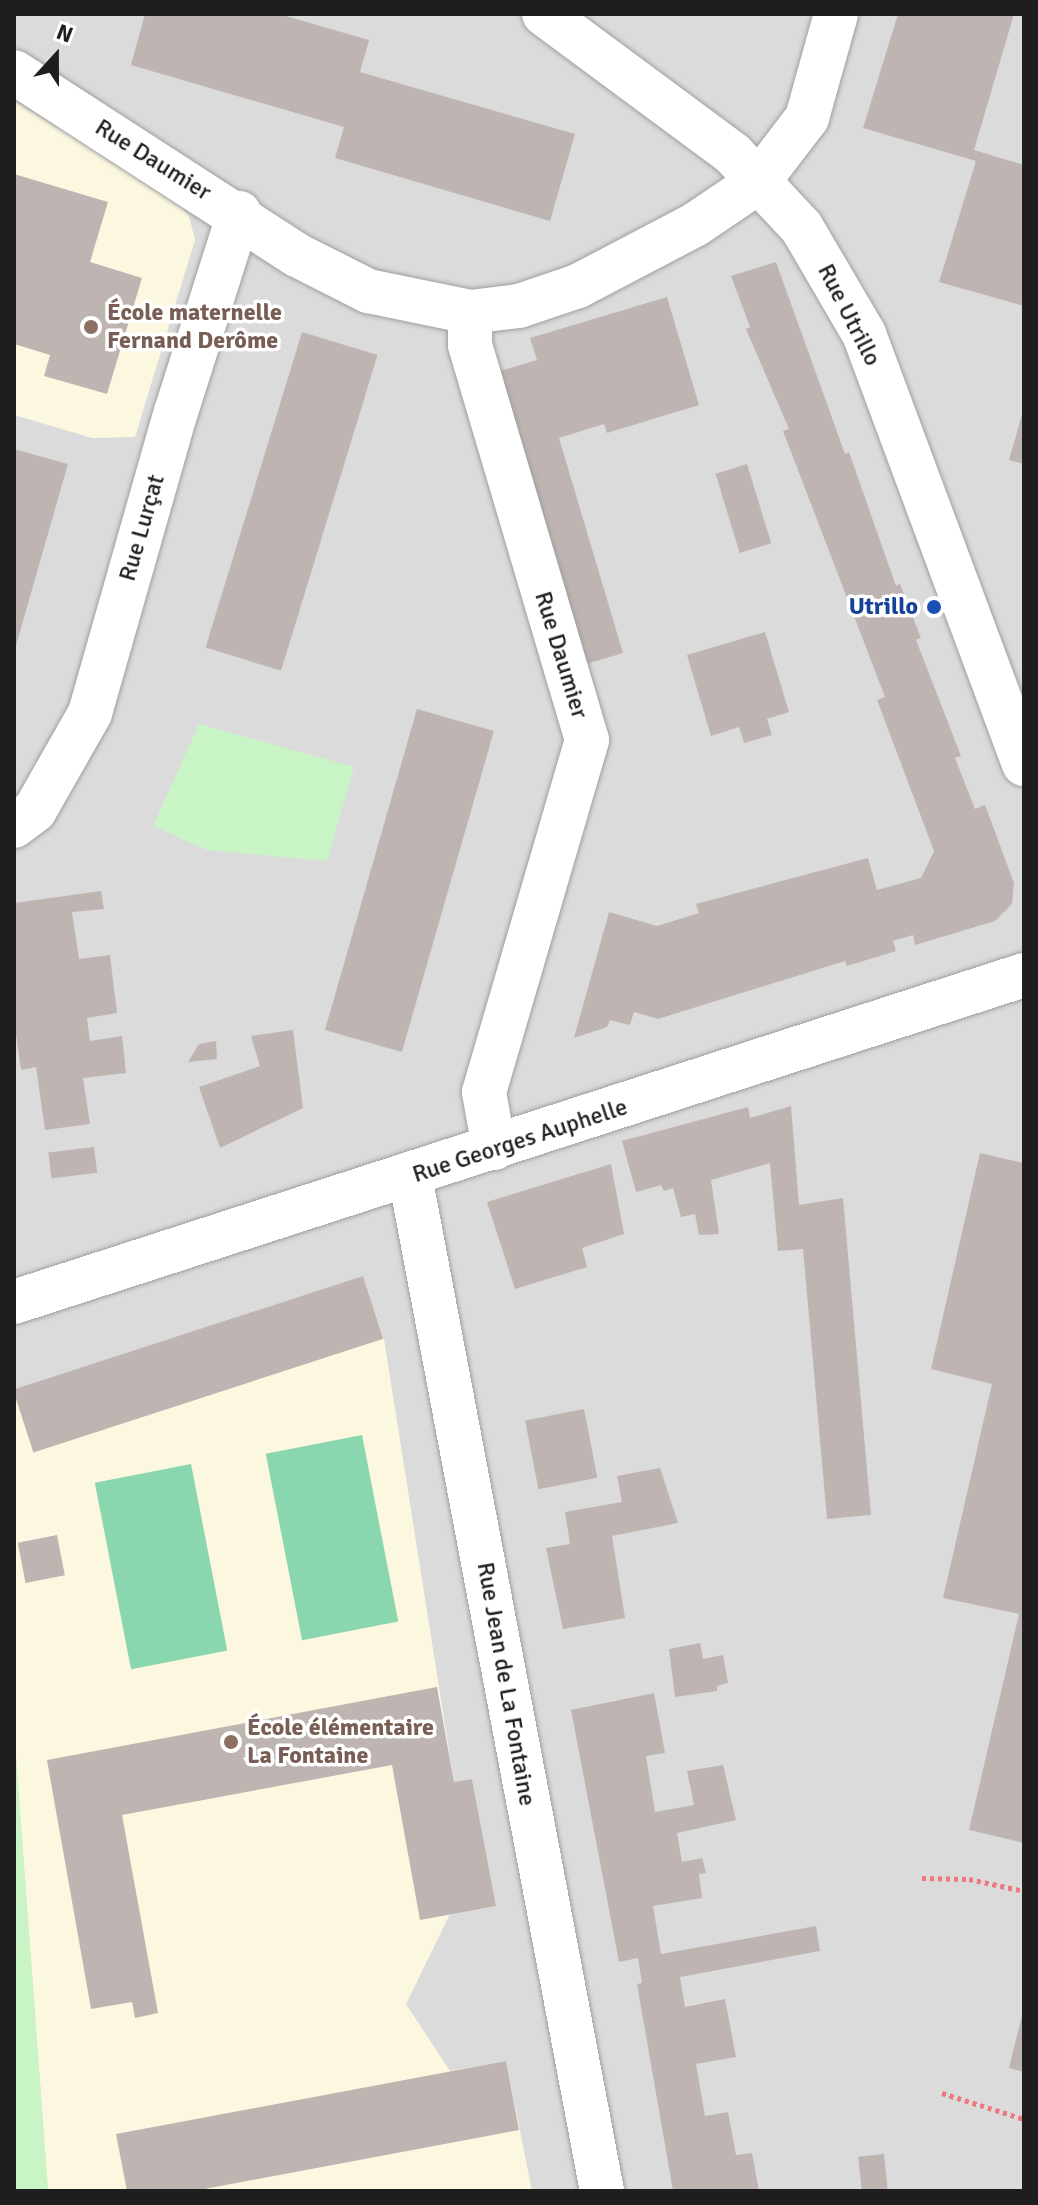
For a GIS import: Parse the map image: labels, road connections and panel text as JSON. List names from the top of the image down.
{
  "streets": {
    "street": [
      "Rue Daumier",
      "Rue Utrillo",
      "Rue Lurçat",
      "Rue Georges Auphelle",
      "Rue Jean de La Fontaine"
    ]
  },
  "crossings": [
    ["Rue Daumier", "Rue Utrillo"],
    ["Rue Daumier", "Rue Lurçat"],
    ["Rue Daumier", "Rue Georges Auphelle"],
    ["Rue Georges Auphelle", "Rue Jean de La Fontaine"]
  ],
  "places": ["École maternelle Fernand Derôme", "Utrillo", "École élémentaire La Fontaine"],
  "north": "top"
}
